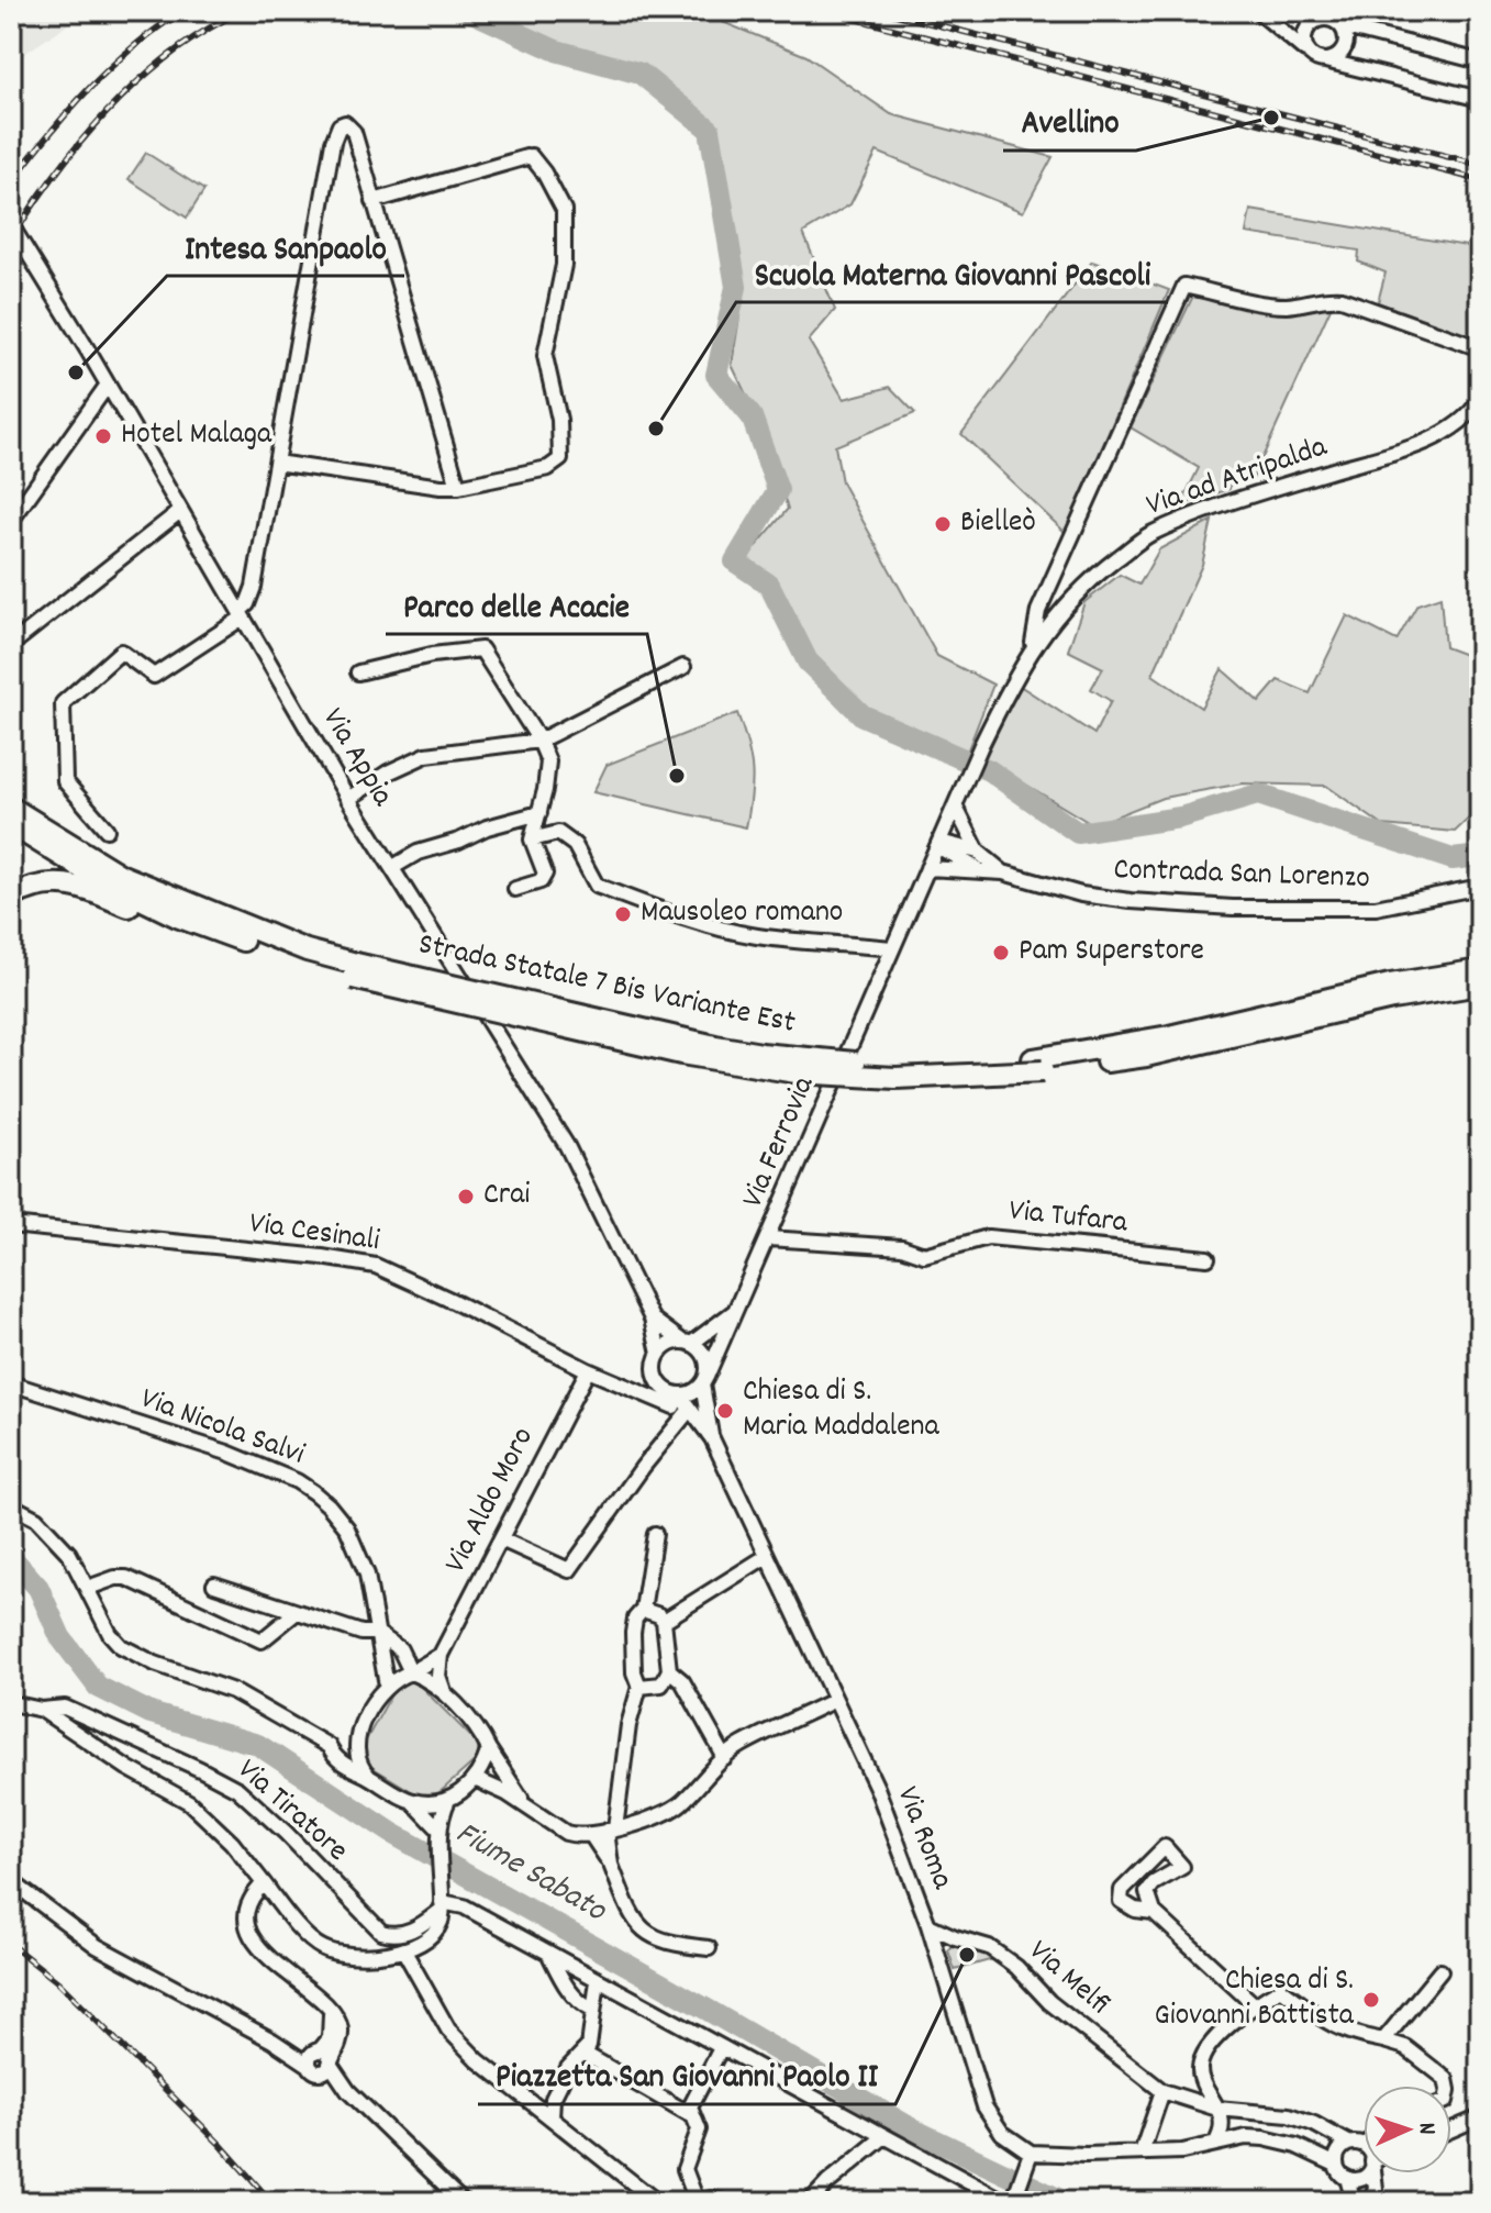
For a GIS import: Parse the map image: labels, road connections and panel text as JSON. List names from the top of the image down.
{
  "streets": {
    "highway": ["Strada Statale 7 Bis Variante Est"],
    "street": [
      "Via ad Atripalda",
      "Via Appia",
      "Contrada San Lorenzo",
      "Via Ferrovia",
      "Via Tufara",
      "Via Cesinali",
      "Via Nicola Salvi",
      "Via Aldo Moro",
      "Via Tiratore",
      "Via Roma",
      "Via Melfi"
    ]
  },
  "crossings": [
    ["Via ad Atripalda", "Via Ferrovia"],
    ["Via Appia", "Via Ferrovia"],
    ["Via Appia", "Via Cesinali"],
    ["Via Appia", "Via Roma"],
    ["Contrada San Lorenzo", "Via Ferrovia"],
    ["Via Ferrovia", "Via Tufara"],
    ["Via Ferrovia", "Via Cesinali"],
    ["Via Ferrovia", "Via Roma"],
    ["Via Cesinali", "Via Aldo Moro"],
    ["Via Cesinali", "Via Roma"],
    ["Via Roma", "Via Melfi"]
  ],
  "water": ["Fiume Sabato"],
  "places": [
    "Avellino",
    "Intesa Sanpaolo",
    "Scuola Materna Giovanni Pascoli",
    "Hotel Malaga",
    "Bielleò",
    "Parco delle Acacie",
    "Mausoleo romano",
    "Pam Superstore",
    "Crai",
    "Chiesa di S. Maria Maddalena",
    "Piazzetta San Giovanni Paolo II",
    "Chiesa di S. Giovanni Battista"
  ],
  "north": "right"
}
